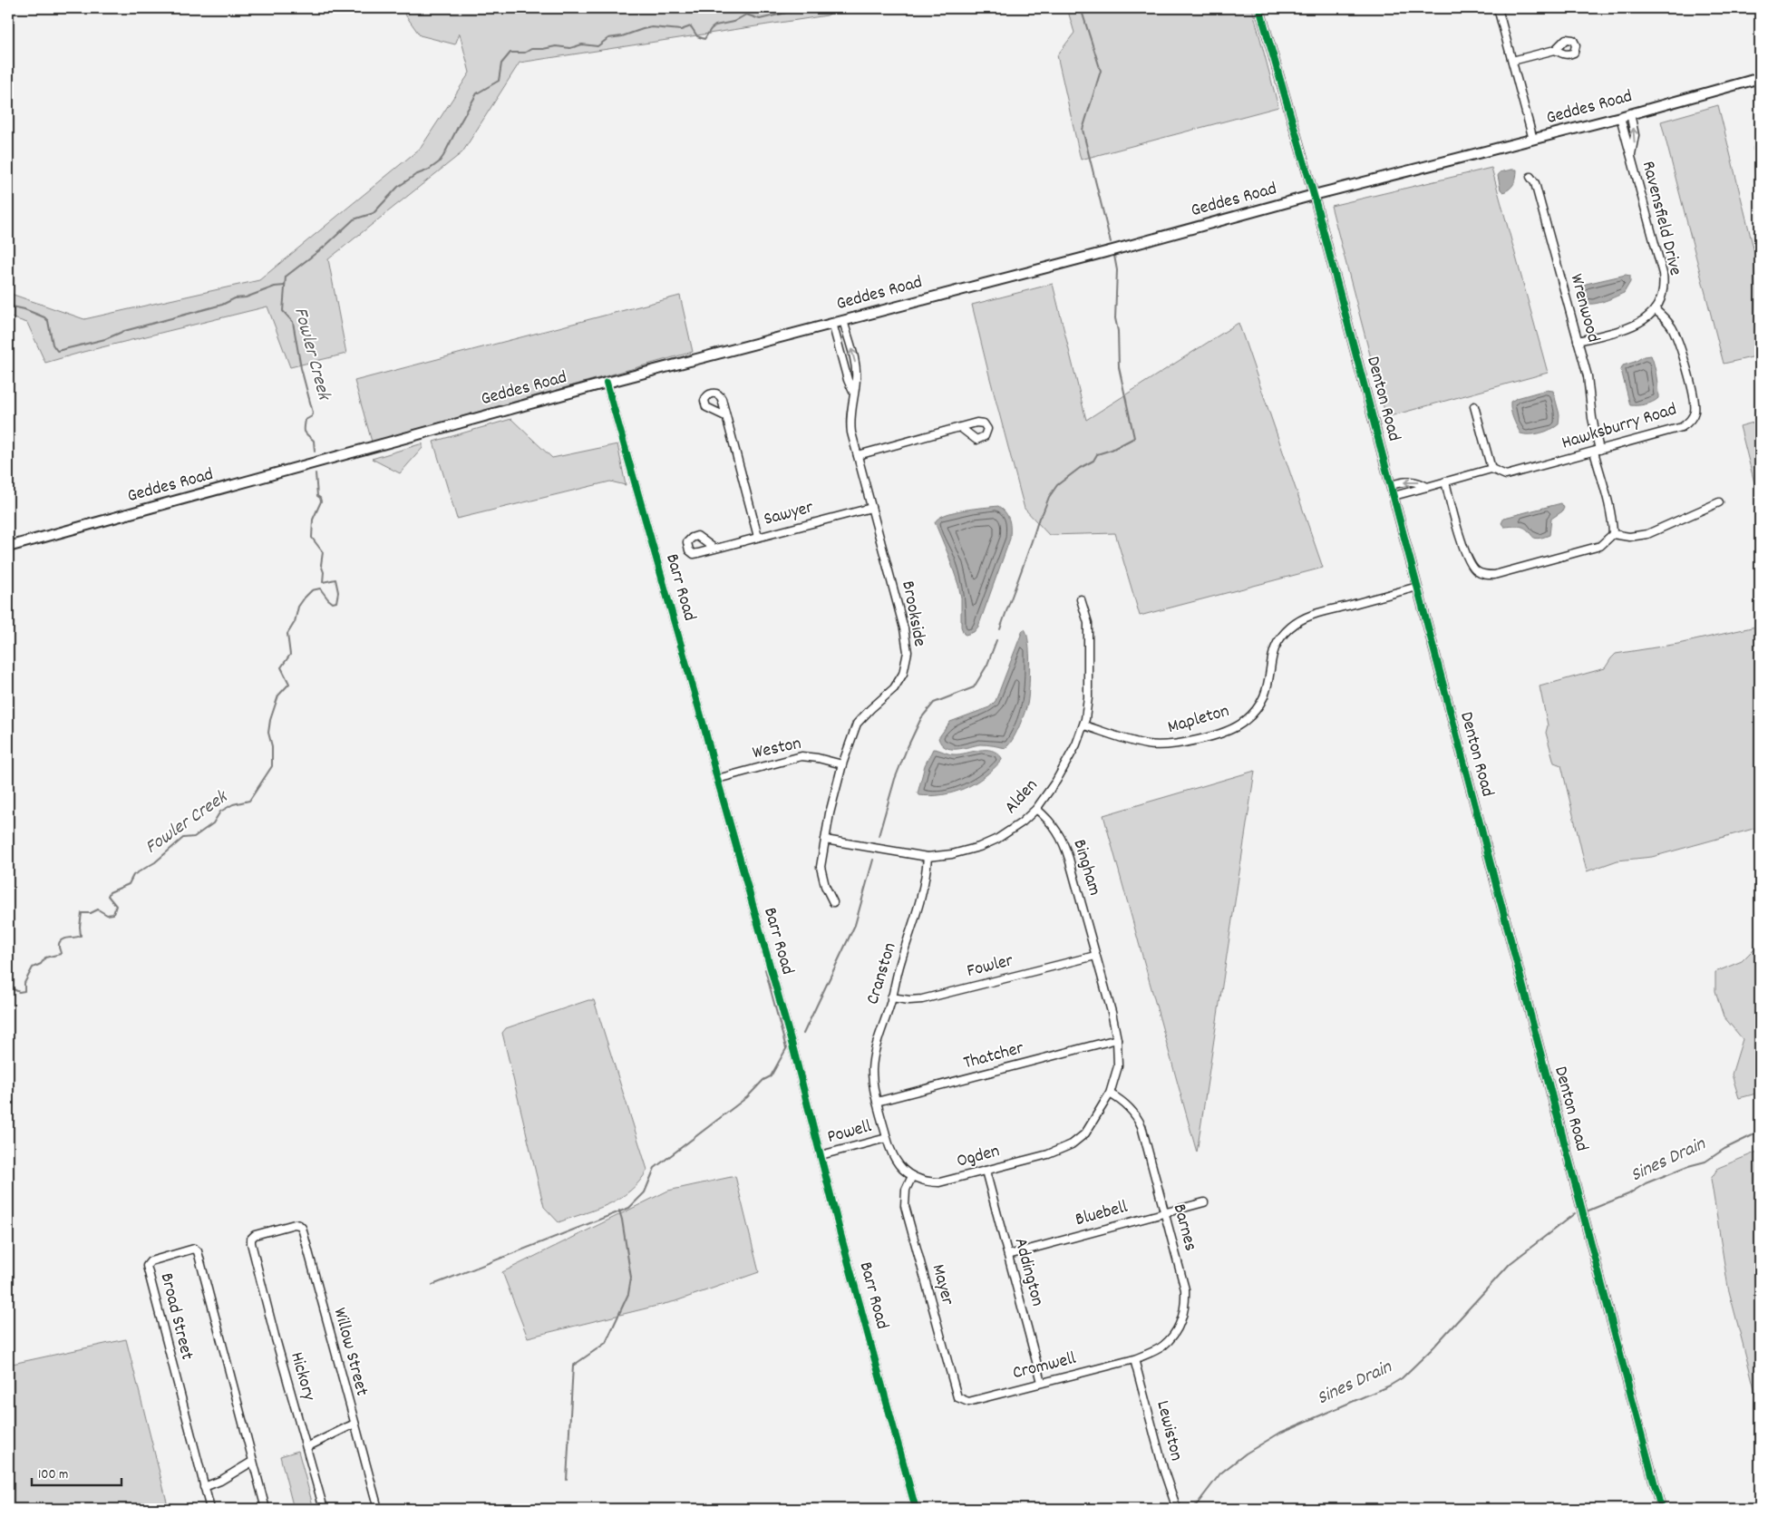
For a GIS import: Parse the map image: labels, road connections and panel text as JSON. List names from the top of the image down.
{
  "streets": {
    "main road": ["Geddes Road"],
    "street": [
      "Ravensfield Drive",
      "Wrenwood",
      "Denton Road",
      "Hawksburry Road",
      "Sawyer",
      "Barr Road",
      "Brookside",
      "Mapleton",
      "Weston",
      "Alden",
      "Bingham",
      "Fowler",
      "Cranston",
      "Thatcher",
      "Powell",
      "Ogden",
      "Bluebell",
      "Barnes",
      "Addington",
      "Mayer",
      "Broad Street",
      "Willow Street",
      "Cromwell",
      "Hickory",
      "Lewiston"
    ]
  },
  "crossings": [
    ["Geddes Road", "Ravensfield Drive"],
    ["Geddes Road", "Denton Road"],
    ["Geddes Road", "Barr Road"],
    ["Geddes Road", "Brookside"],
    ["Ravensfield Drive", "Hawksburry Road"],
    ["Wrenwood", "Hawksburry Road"],
    ["Denton Road", "Hawksburry Road"],
    ["Denton Road", "Mapleton"],
    ["Sawyer", "Brookside"],
    ["Barr Road", "Weston"],
    ["Barr Road", "Powell"],
    ["Brookside", "Weston"],
    ["Brookside", "Alden"],
    ["Mapleton", "Alden"],
    ["Alden", "Bingham"],
    ["Alden", "Cranston"],
    ["Bingham", "Fowler"],
    ["Bingham", "Thatcher"],
    ["Bingham", "Ogden"],
    ["Fowler", "Cranston"],
    ["Cranston", "Thatcher"],
    ["Cranston", "Ogden"],
    ["Thatcher", "Ogden"],
    ["Powell", "Ogden"],
    ["Ogden", "Barnes"],
    ["Ogden", "Addington"],
    ["Ogden", "Mayer"],
    ["Bluebell", "Barnes"],
    ["Bluebell", "Addington"],
    ["Barnes", "Cromwell"],
    ["Barnes", "Lewiston"],
    ["Addington", "Cromwell"],
    ["Mayer", "Cromwell"],
    ["Willow Street", "Hickory"],
    ["Cromwell", "Lewiston"]
  ],
  "water": ["Fowler Creek", "Sines Drain"],
  "scale_bar": "100 m"
}
